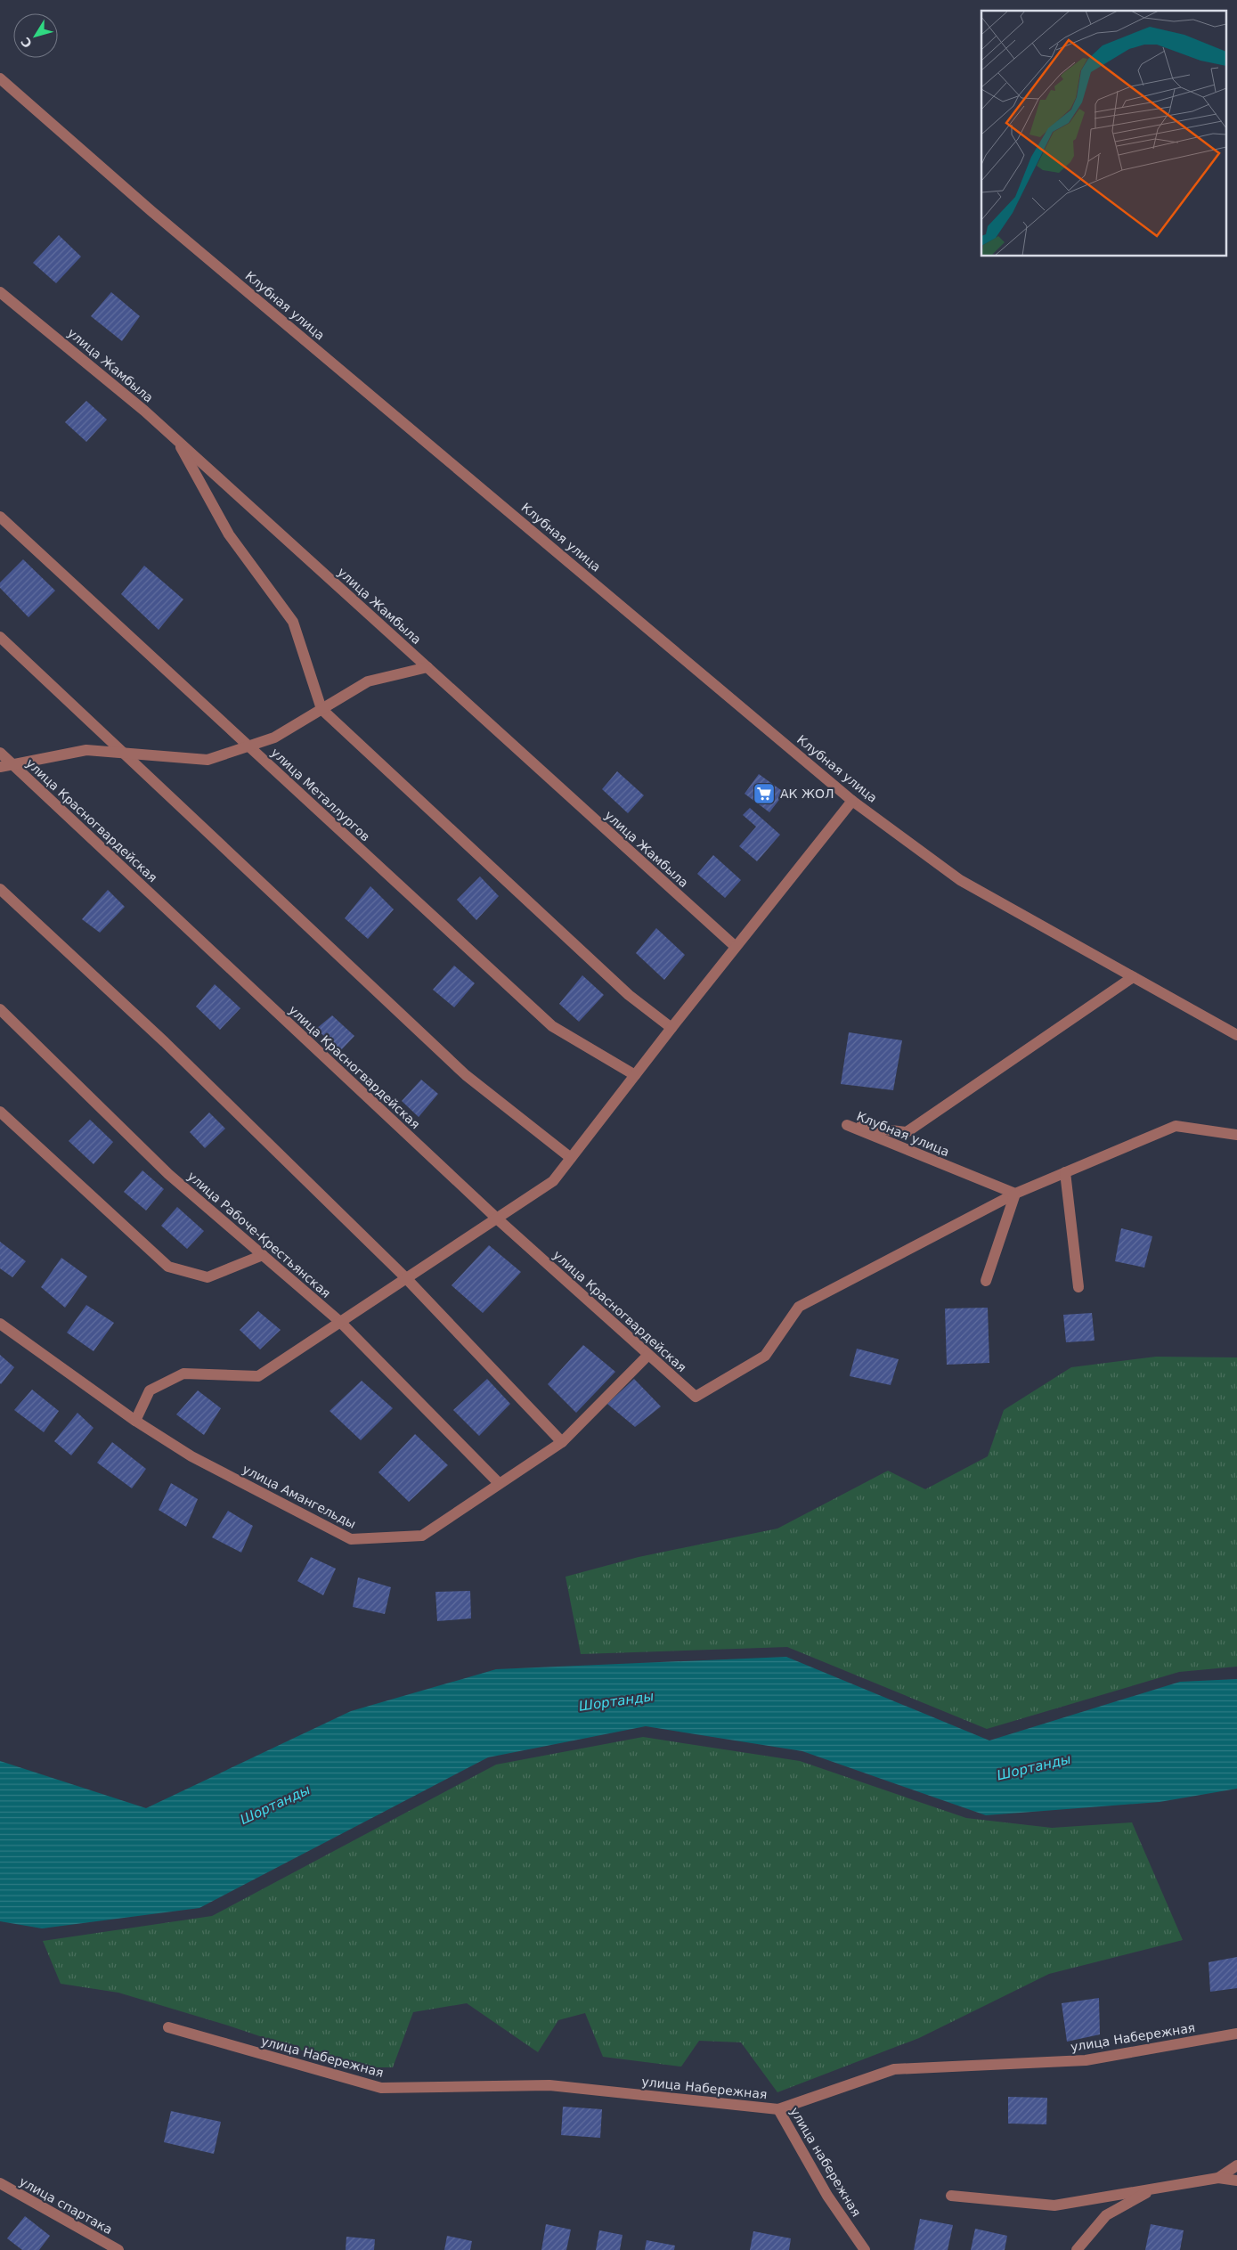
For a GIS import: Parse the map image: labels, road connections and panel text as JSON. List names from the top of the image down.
{
  "streets": {
    "street": [
      "Клубная улица",
      "улица Жамбыла",
      "улица Металлургов",
      "улица Красногвардейская",
      "улица Рабоче-Крестьянская",
      "улица Амангельды",
      "улица Набережная",
      "улица набережная",
      "улица спартака"
    ]
  },
  "crossings": [
    ["Клубная улица", "улица Красногвардейская"],
    ["улица Красногвардейская", "улица Амангельды"],
    ["улица Рабоче-Крестьянская", "улица Амангельды"],
    ["улица Набережная", "улица набережная"]
  ],
  "water": ["Шортанды"],
  "places": {
    "supermarket": ["АК ЖОЛ"]
  },
  "north": "bottom left"
}
